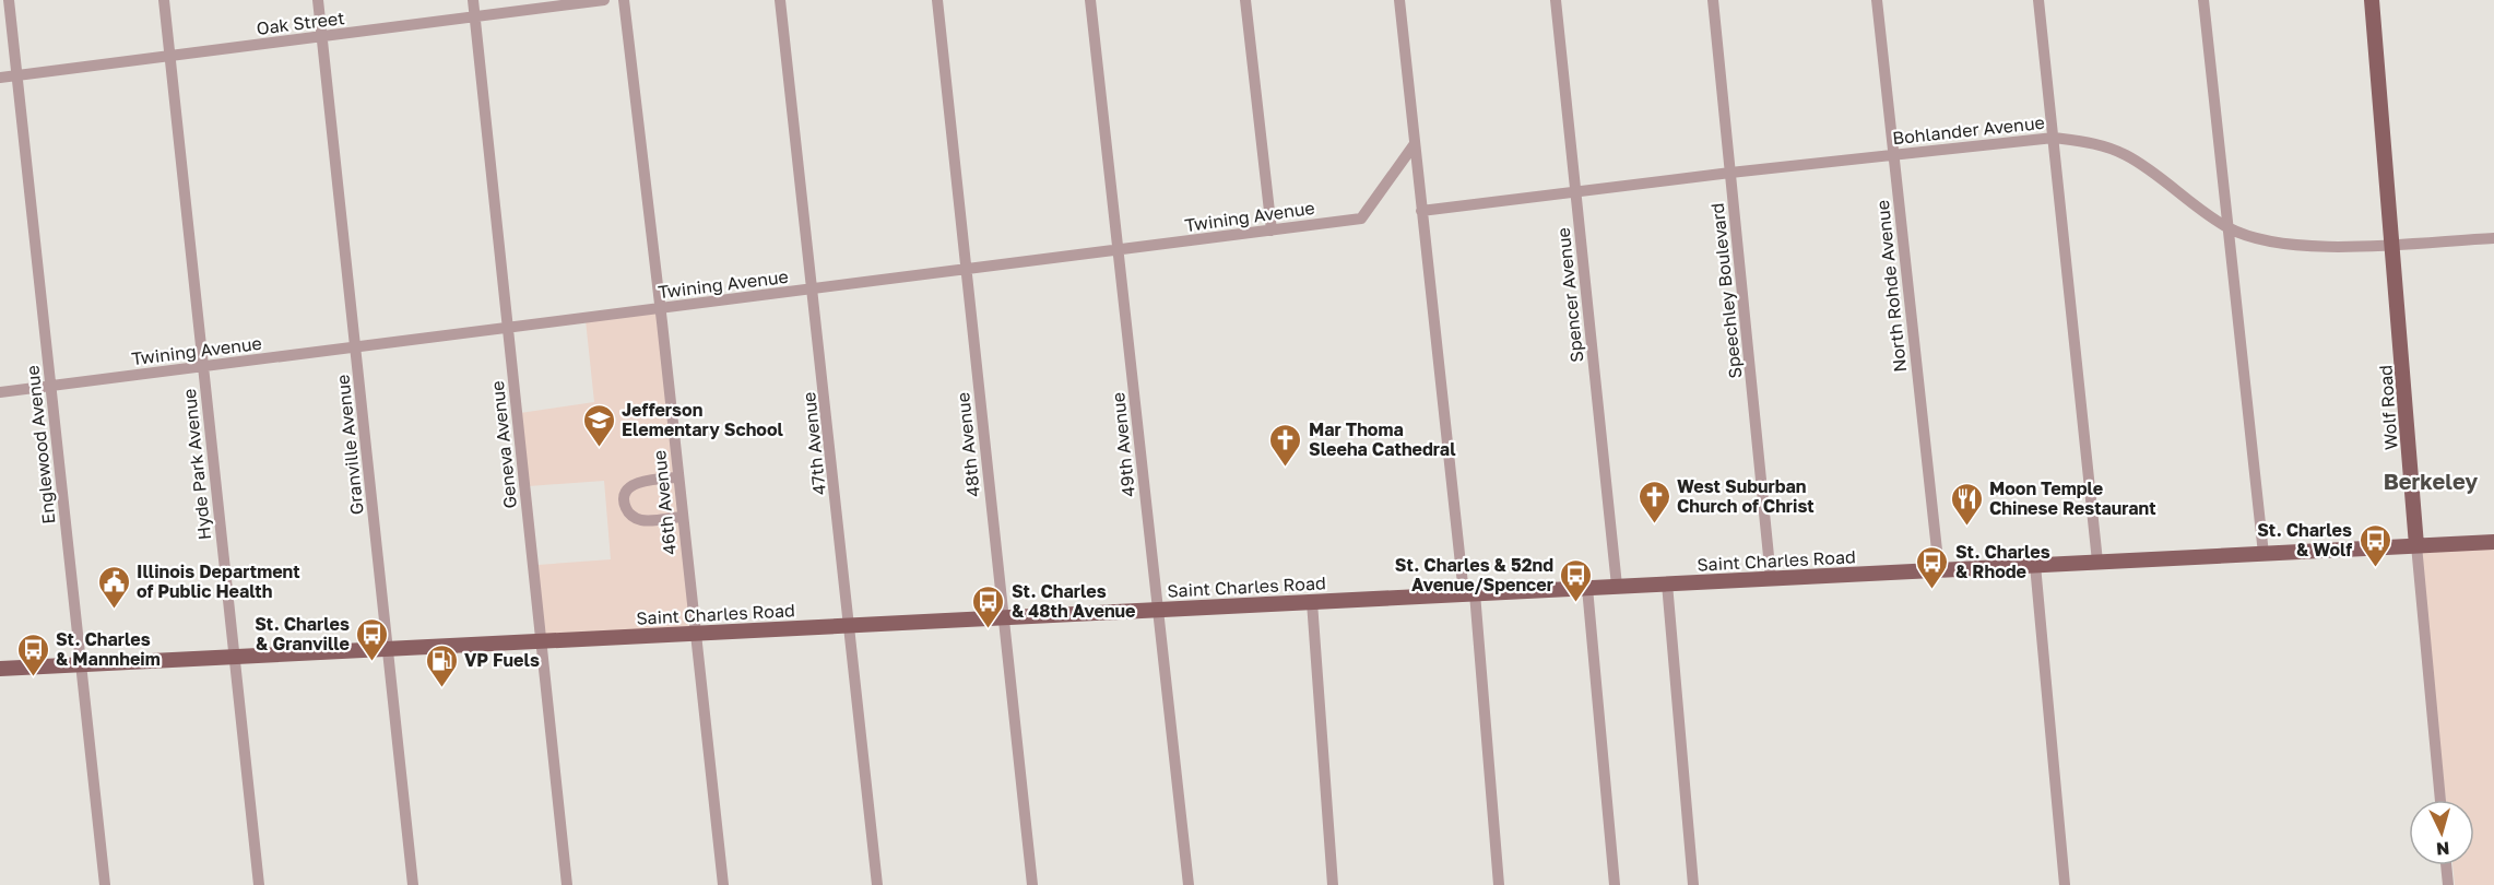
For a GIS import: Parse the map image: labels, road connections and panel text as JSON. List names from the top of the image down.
{
  "streets": {
    "main road": ["Wolf Road", "Saint Charles Road"],
    "street": [
      "Oak Street",
      "Bohlander Avenue",
      "Twining Avenue",
      "North Rohde Avenue",
      "Speechley Boulevard",
      "Spencer Avenue",
      "47th Avenue",
      "Englewood Avenue",
      "Granville Avenue",
      "Geneva Avenue",
      "48th Avenue",
      "49th Avenue",
      "Hyde Park Avenue",
      "46th Avenue"
    ]
  },
  "crossings": [
    ["Oak Street", "Englewood Avenue"],
    ["Oak Street", "Granville Avenue"],
    ["Oak Street", "Geneva Avenue"],
    ["Oak Street", "Hyde Park Avenue"],
    ["Bohlander Avenue", "North Rohde Avenue"],
    ["Bohlander Avenue", "Speechley Boulevard"],
    ["Bohlander Avenue", "Spencer Avenue"],
    ["Bohlander Avenue", "Wolf Road"],
    ["Twining Avenue", "47th Avenue"],
    ["Twining Avenue", "Englewood Avenue"],
    ["Twining Avenue", "Granville Avenue"],
    ["Twining Avenue", "Geneva Avenue"],
    ["Twining Avenue", "48th Avenue"],
    ["Twining Avenue", "49th Avenue"],
    ["Twining Avenue", "Hyde Park Avenue"],
    ["Twining Avenue", "46th Avenue"],
    ["North Rohde Avenue", "Saint Charles Road"],
    ["Speechley Boulevard", "Saint Charles Road"],
    ["Spencer Avenue", "Saint Charles Road"],
    ["Wolf Road", "Saint Charles Road"],
    ["47th Avenue", "Saint Charles Road"],
    ["Englewood Avenue", "Saint Charles Road"],
    ["Granville Avenue", "Saint Charles Road"],
    ["Geneva Avenue", "Saint Charles Road"],
    ["48th Avenue", "Saint Charles Road"],
    ["49th Avenue", "Saint Charles Road"],
    ["Hyde Park Avenue", "Saint Charles Road"],
    ["46th Avenue", "Saint Charles Road"]
  ],
  "districts": ["Berkeley"],
  "places": {
    "school or university": ["Jefferson Elementary School"],
    "church": ["Mar Thoma Sleeha Cathedral", "West Suburban Church of Christ"],
    "restaurant": ["Moon Temple Chinese Restaurant"],
    "bus stop": [
      "St. Charles & Wolf",
      "St. Charles & Rhode",
      "St. Charles & 52nd Avenue/Spencer",
      "St. Charles & 48th Avenue",
      "St. Charles & Granville",
      "St. Charles & Mannheim"
    ],
    "public building": ["Illinois Department of Public Health"],
    "fuel station": ["VP Fuels"]
  },
  "north": "bottom"
}
